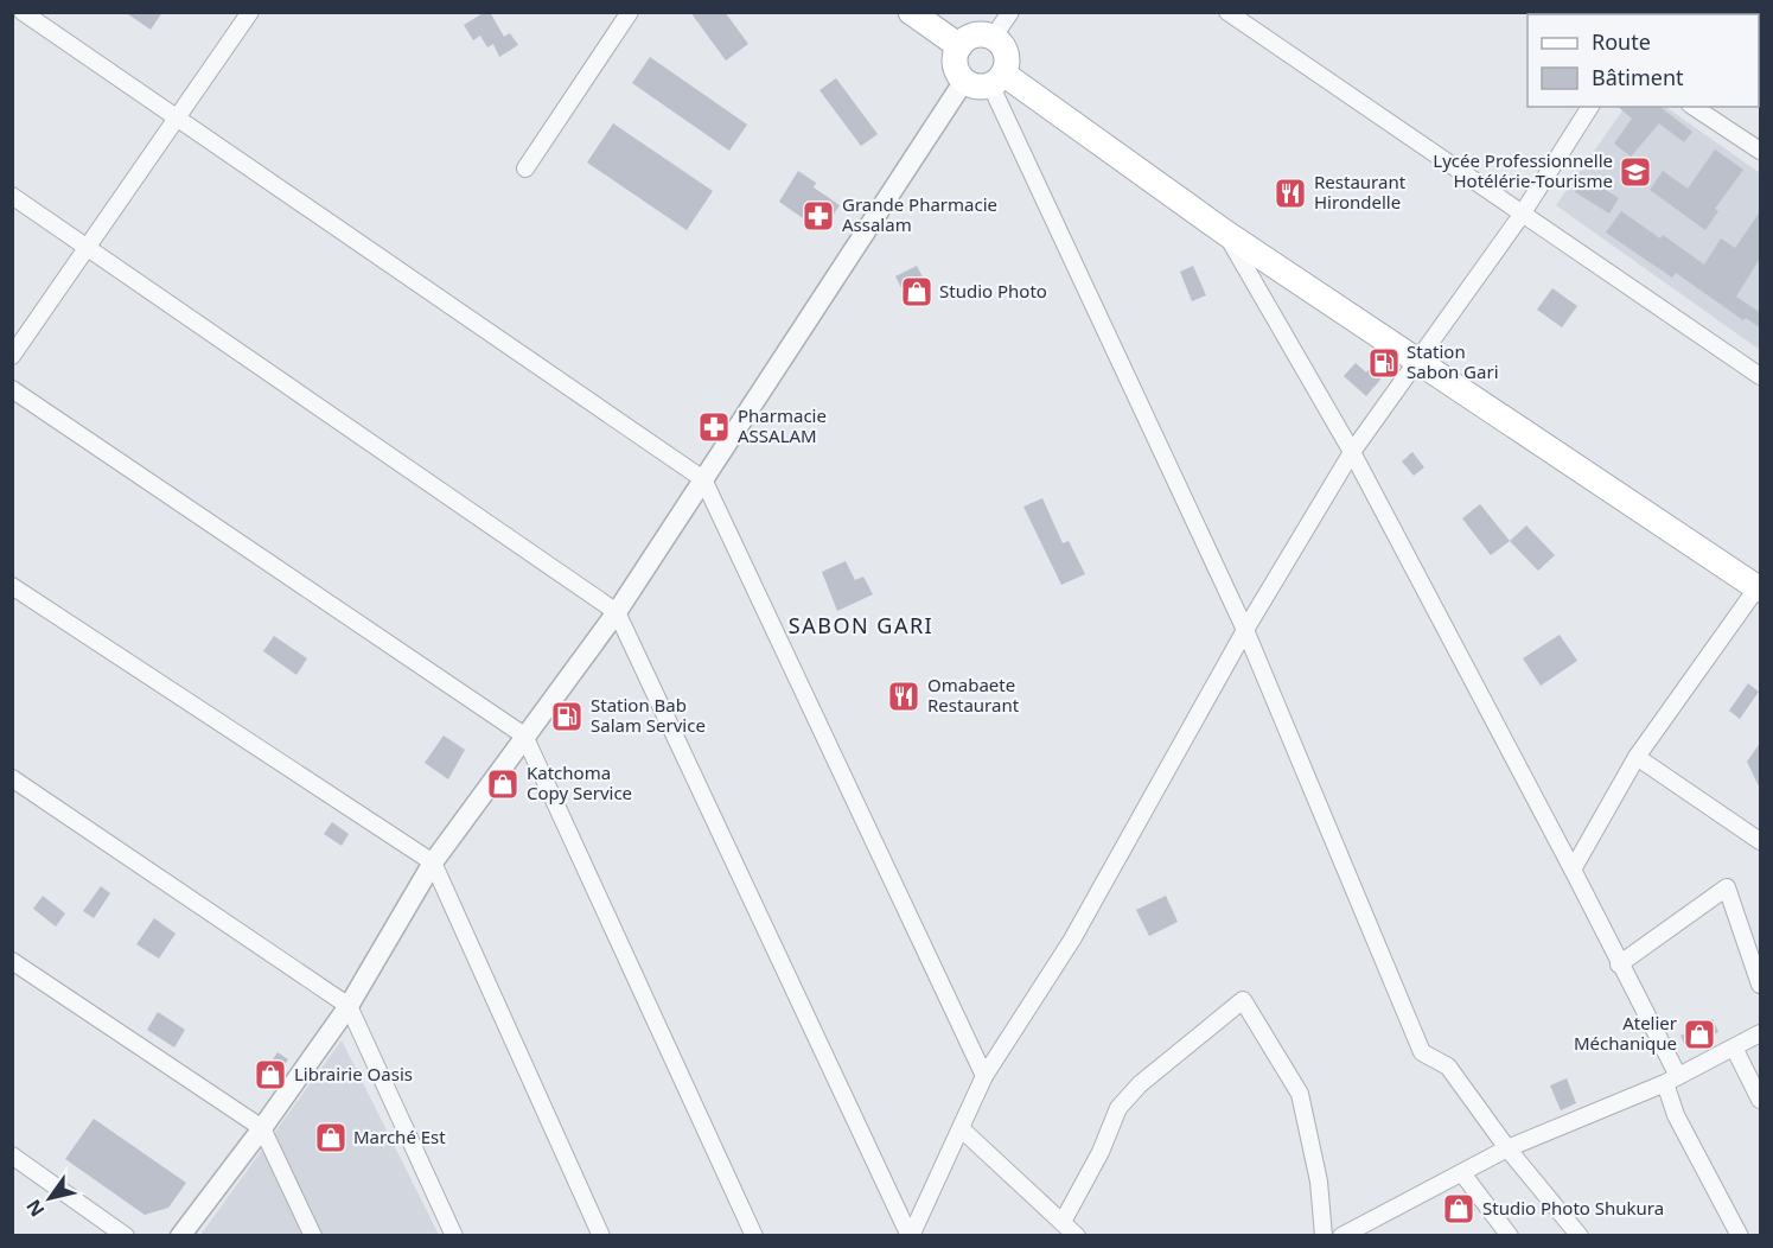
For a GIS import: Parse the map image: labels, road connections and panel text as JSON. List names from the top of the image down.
{
  "districts": ["SABON GARI"],
  "places": {
    "school or university": ["Lycée Professionnelle Hotélérie-Tourisme"],
    "restaurant": ["Restaurant Hirondelle", "Omabaete Restaurant"],
    "pharmacy": ["Grande Pharmacie Assalam", "Pharmacie ASSALAM"],
    "shop": [
      "Studio Photo",
      "Katchoma Copy Service",
      "Atelier Méchanique",
      "Librairie Oasis",
      "Marché Est",
      "Studio Photo Shukura"
    ],
    "fuel station": ["Station Sabon Gari", "Station Bab Salam Service"]
  },
  "legend": ["Route", "Bâtiment"],
  "north": "bottom left"
}
